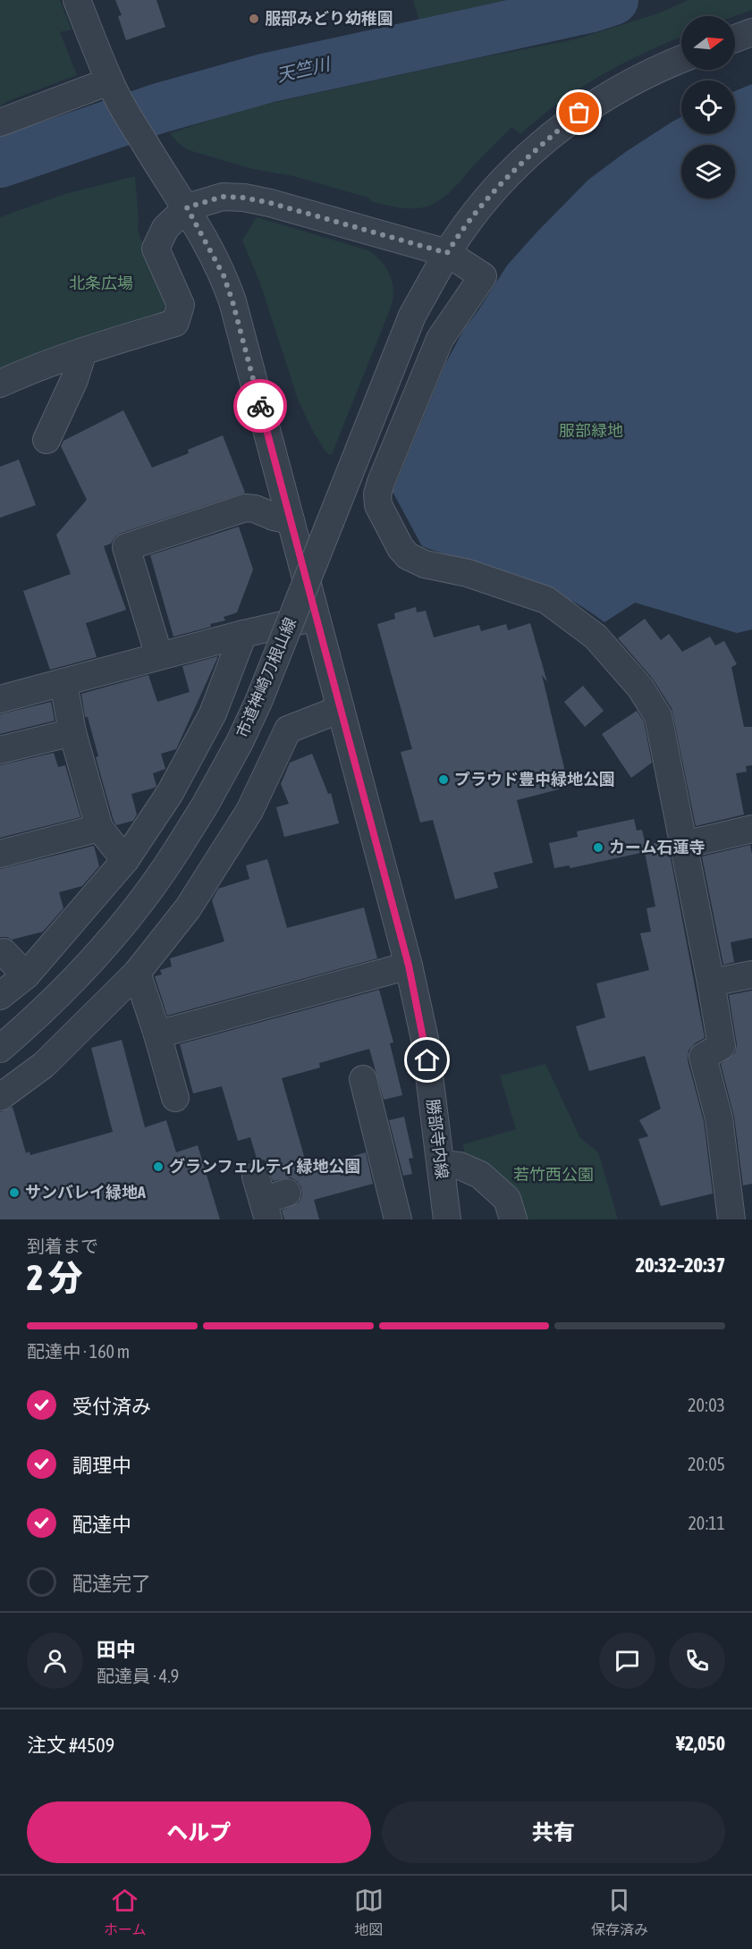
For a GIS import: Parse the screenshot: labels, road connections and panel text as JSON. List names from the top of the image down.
{
  "streets": {
    "street": ["市道神崎刀根山線", "勝部寺内線"]
  },
  "water": ["天竺川"],
  "parks": ["北条広場", "服部緑地", "若竹西公園"],
  "places": [
    "服部みどり幼稚園",
    "プラウド豊中緑地公園",
    "カーム石蓮寺",
    "グランフェルティ緑地公園",
    "サンバレイ緑地A"
  ],
  "north": "right",
  "page": {
    "heading": ["2 分", "到着まで", "20:32–20:37"],
    "panel": [
      "田中",
      "配達員 · 4.9",
      "注文 #4509",
      "¥2,050"
    ],
    "bar": "配達中 · 160 m",
    "list": [
      ["受付済み", "20:03"],
      ["調理中", "20:05"],
      ["配達中", "20:11"],
      "配達完了"
    ],
    "buttons": ["ヘルプ", "共有"],
    "tabs": ["ホーム", "地図", "保存済み"]
  }
}
